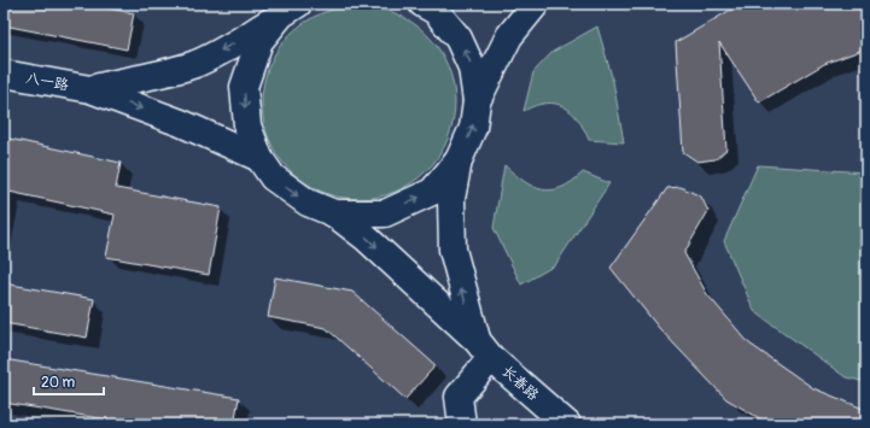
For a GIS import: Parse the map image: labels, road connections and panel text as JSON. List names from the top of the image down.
{
  "streets": {
    "main road": ["八一路", "长春路"]
  },
  "one_way": ["八一路", "长春路"],
  "scale_bar": "20 m"
}
